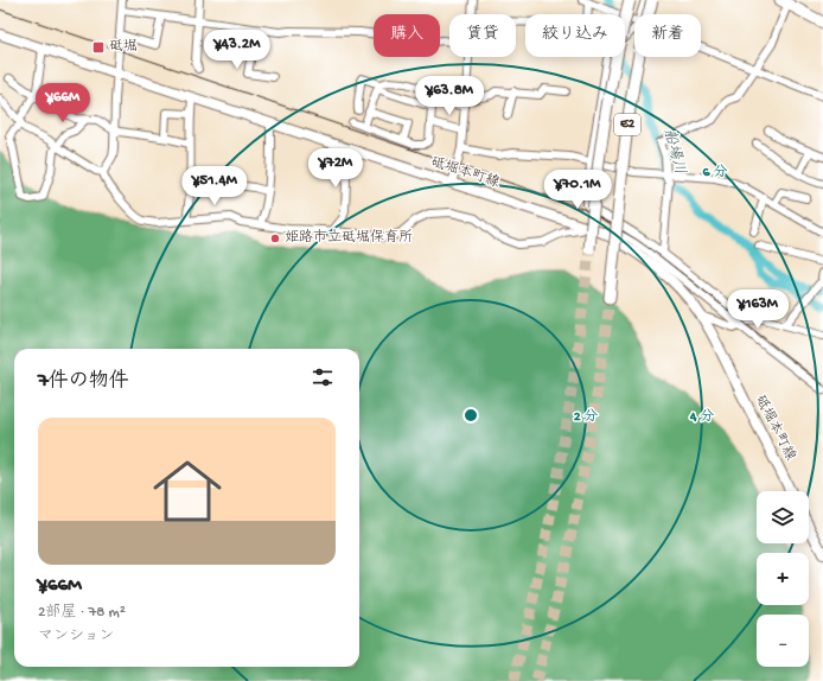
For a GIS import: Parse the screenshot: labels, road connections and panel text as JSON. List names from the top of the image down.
{
  "streets": {
    "highway": ["E2"],
    "main road": ["砥堀本町線"]
  },
  "water": ["船場川"],
  "places": {
    "transit": ["砥堀"],
    "other": ["姫路市立砥堀保育所"]
  },
  "page": {
    "chip": [
      "購入",
      "賃貸",
      "絞り込み",
      "新着"
    ],
    "price": [
      "¥43.2M",
      "¥63.8M",
      "¥66M",
      "¥72M",
      "¥51.4M",
      "¥70.1M",
      "¥163M"
    ],
    "heading": "7件の物件",
    "list": [
      {
        "name": "¥66M",
        "note": "2部屋 · 78 m² · マンション"
      }
    ],
    "map_buttons": ["+", "−"]
  },
  "rings": ["6 分", "2 分", "4 分"]
}
